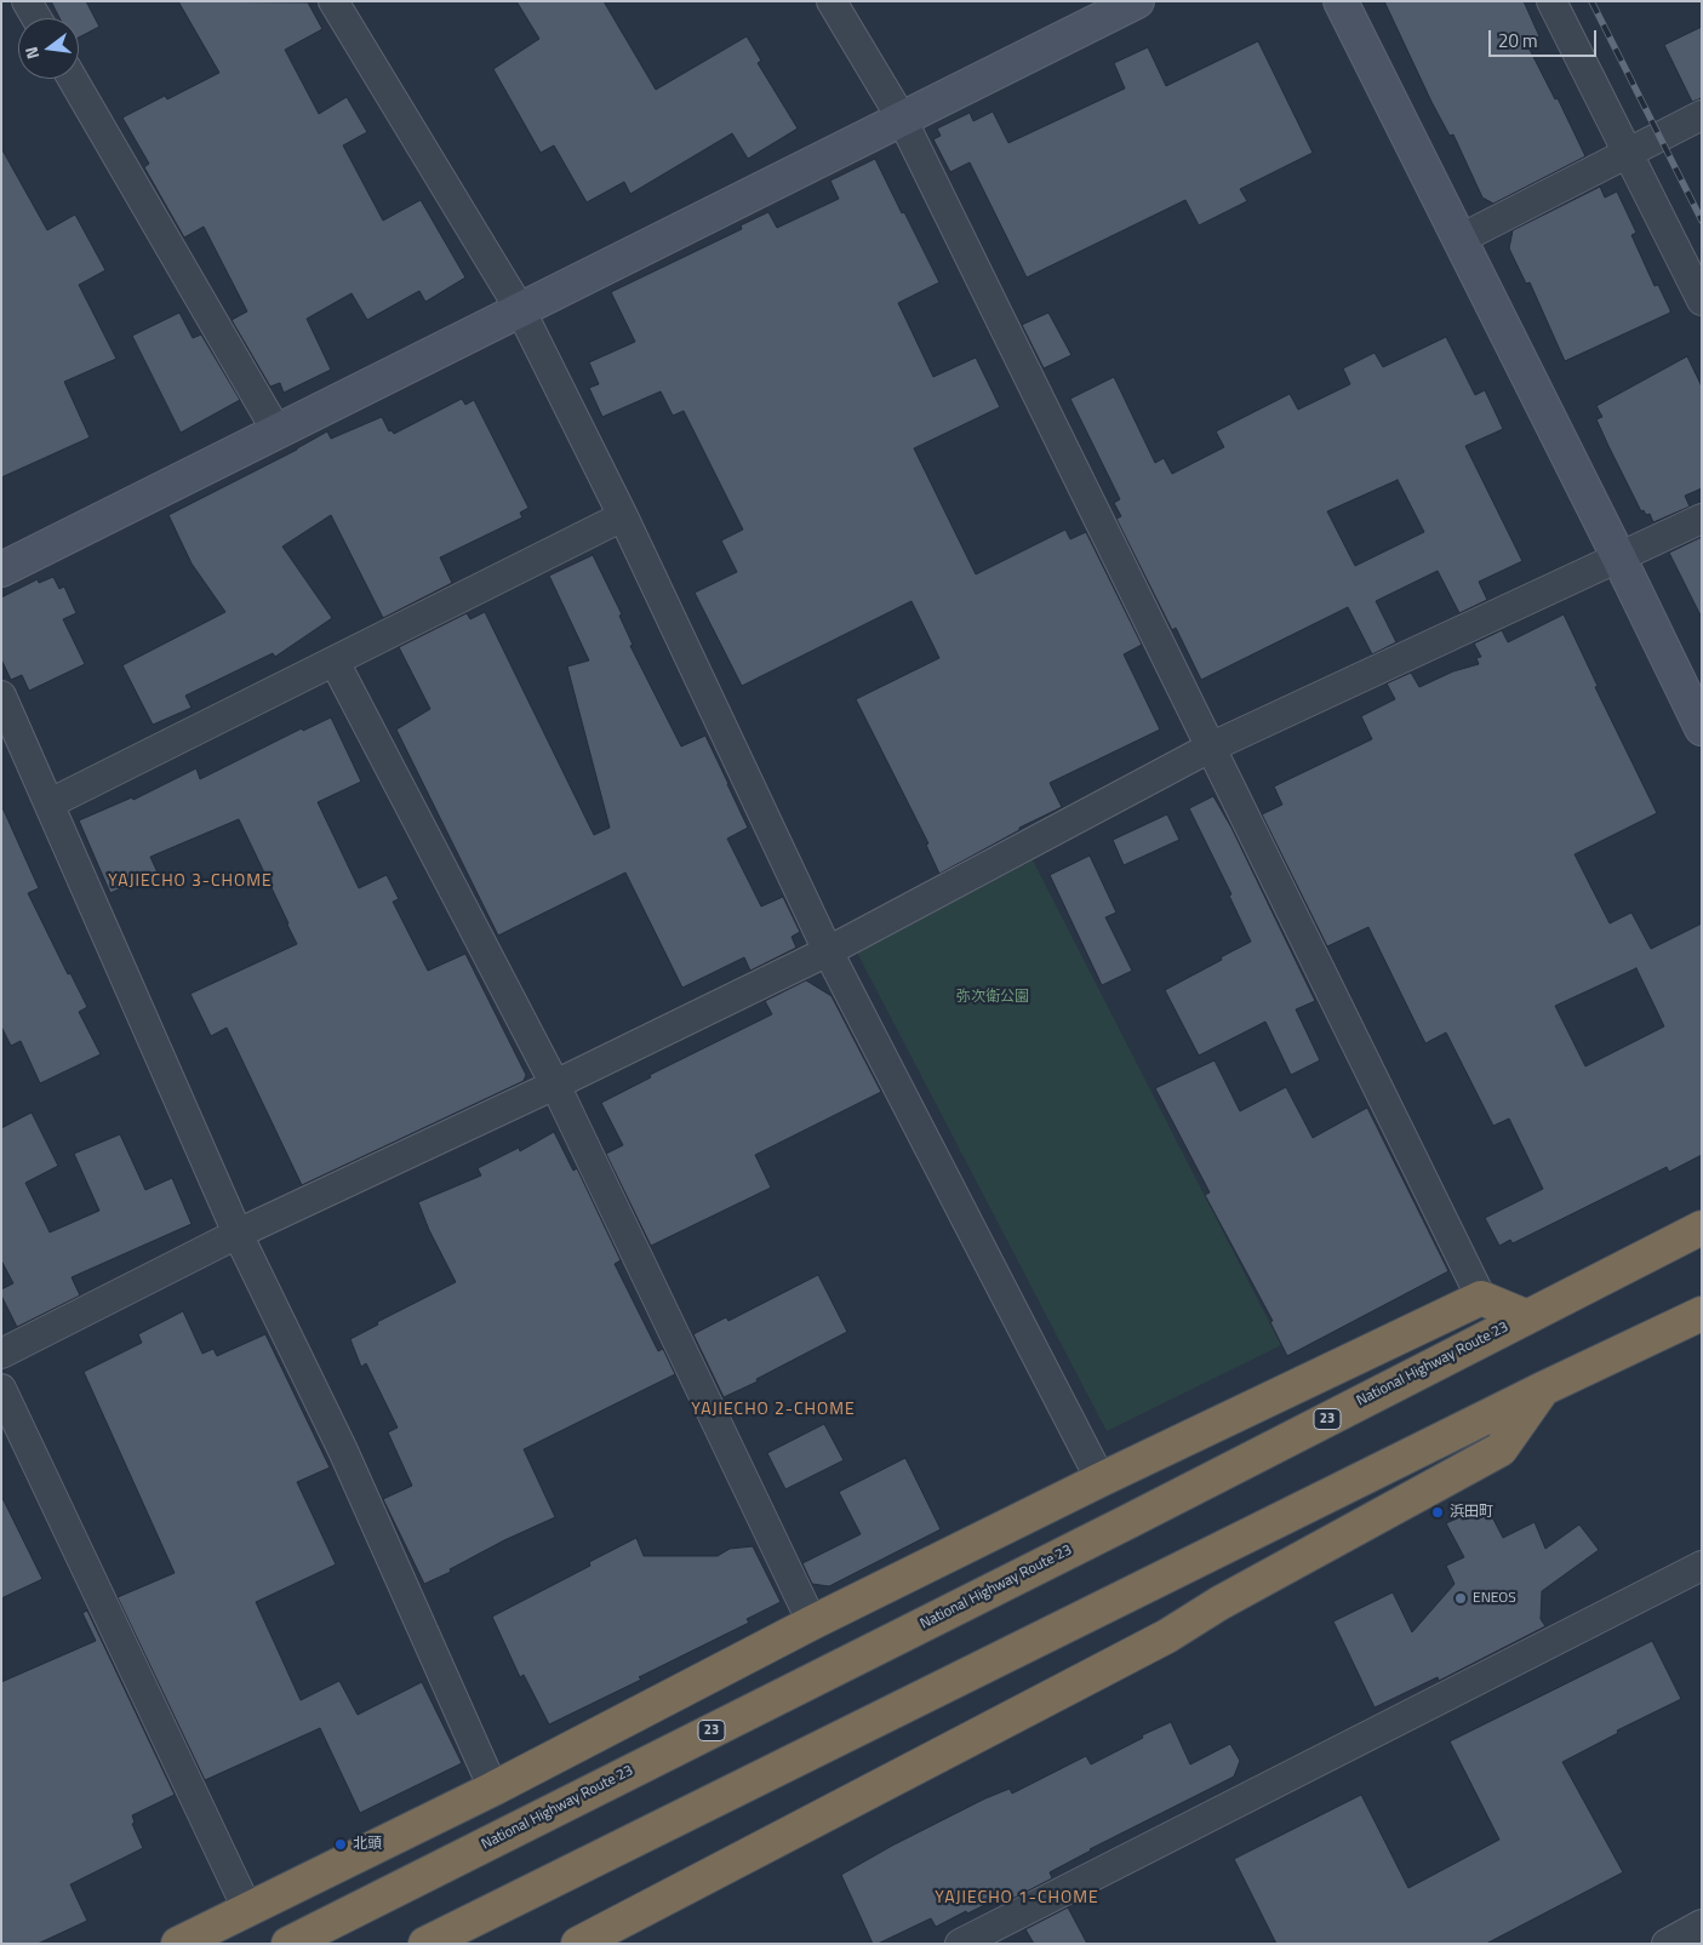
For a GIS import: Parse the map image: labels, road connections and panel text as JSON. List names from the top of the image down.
{
  "streets": {
    "highway": ["National Highway Route 23", "23"]
  },
  "districts": ["YAJIECHO 3-CHOME", "YAJIECHO 2-CHOME", "YAJIECHO 1-CHOME"],
  "parks": ["弥次衛公園"],
  "places": ["浜田町", "ENEOS", "北頭"],
  "scale_bar": "20 m",
  "north": "left"
}
